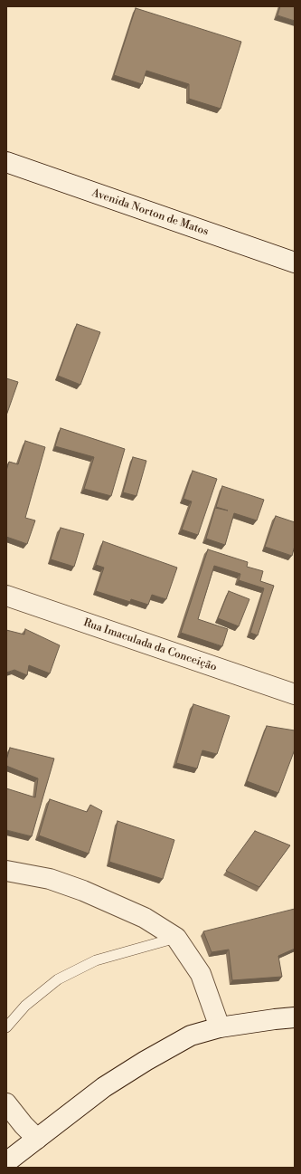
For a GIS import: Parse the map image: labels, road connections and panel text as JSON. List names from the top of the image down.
{
  "streets": {
    "street": ["Avenida Norton de Matos", "Rua Imaculada da Conceição"]
  }
}
